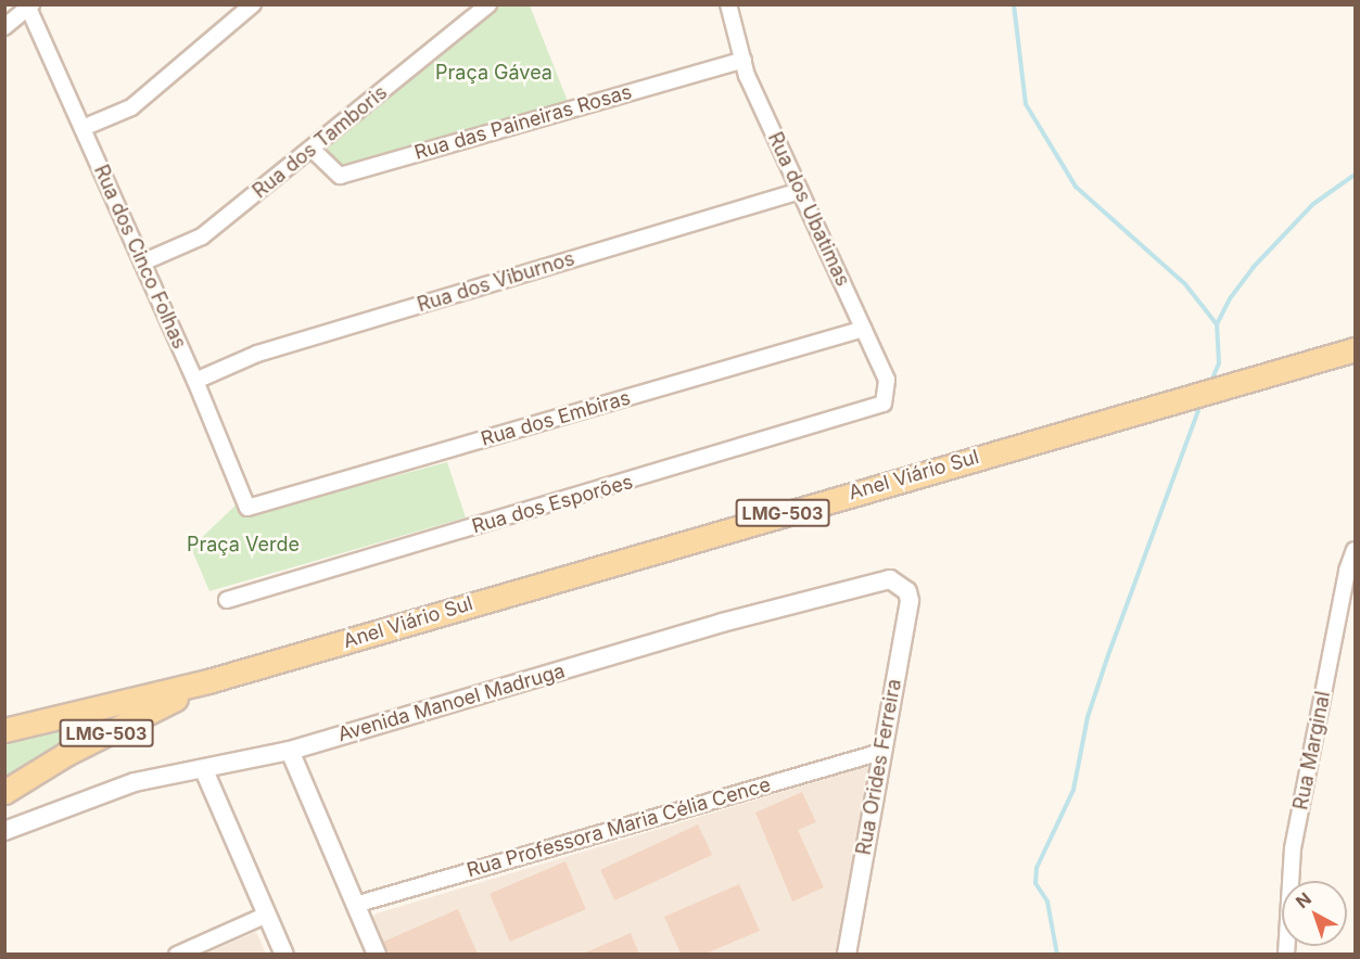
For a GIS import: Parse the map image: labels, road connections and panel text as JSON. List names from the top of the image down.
{
  "streets": {
    "main road": ["Anel Viário Sul", "LMG-503"],
    "street": [
      "Rua das Paineiras Rosas",
      "Rua dos Tamboris",
      "Rua dos Ubatimas",
      "Rua dos Cinco Folhas",
      "Rua dos Viburnos",
      "Rua dos Embiras",
      "Rua dos Esporões",
      "Avenida Manoel Madruga",
      "Rua Marginal",
      "Rua Orides Ferreira",
      "Rua Professora Maria Célia Cence"
    ]
  },
  "crossings": [
    ["Rua das Paineiras Rosas", "Rua dos Tamboris"],
    ["Rua das Paineiras Rosas", "Rua dos Ubatimas"],
    ["Rua dos Tamboris", "Rua dos Cinco Folhas"],
    ["Rua dos Ubatimas", "Rua dos Viburnos"],
    ["Rua dos Ubatimas", "Rua dos Embiras"],
    ["Rua dos Ubatimas", "Rua dos Esporões"],
    ["Rua dos Cinco Folhas", "Rua dos Viburnos"],
    ["Rua dos Cinco Folhas", "Rua dos Embiras"],
    ["Avenida Manoel Madruga", "Rua Orides Ferreira"],
    ["Rua Orides Ferreira", "Rua Professora Maria Célia Cence"]
  ],
  "parks": ["Praça Gávea", "Praça Verde"],
  "north": "top left"
}
